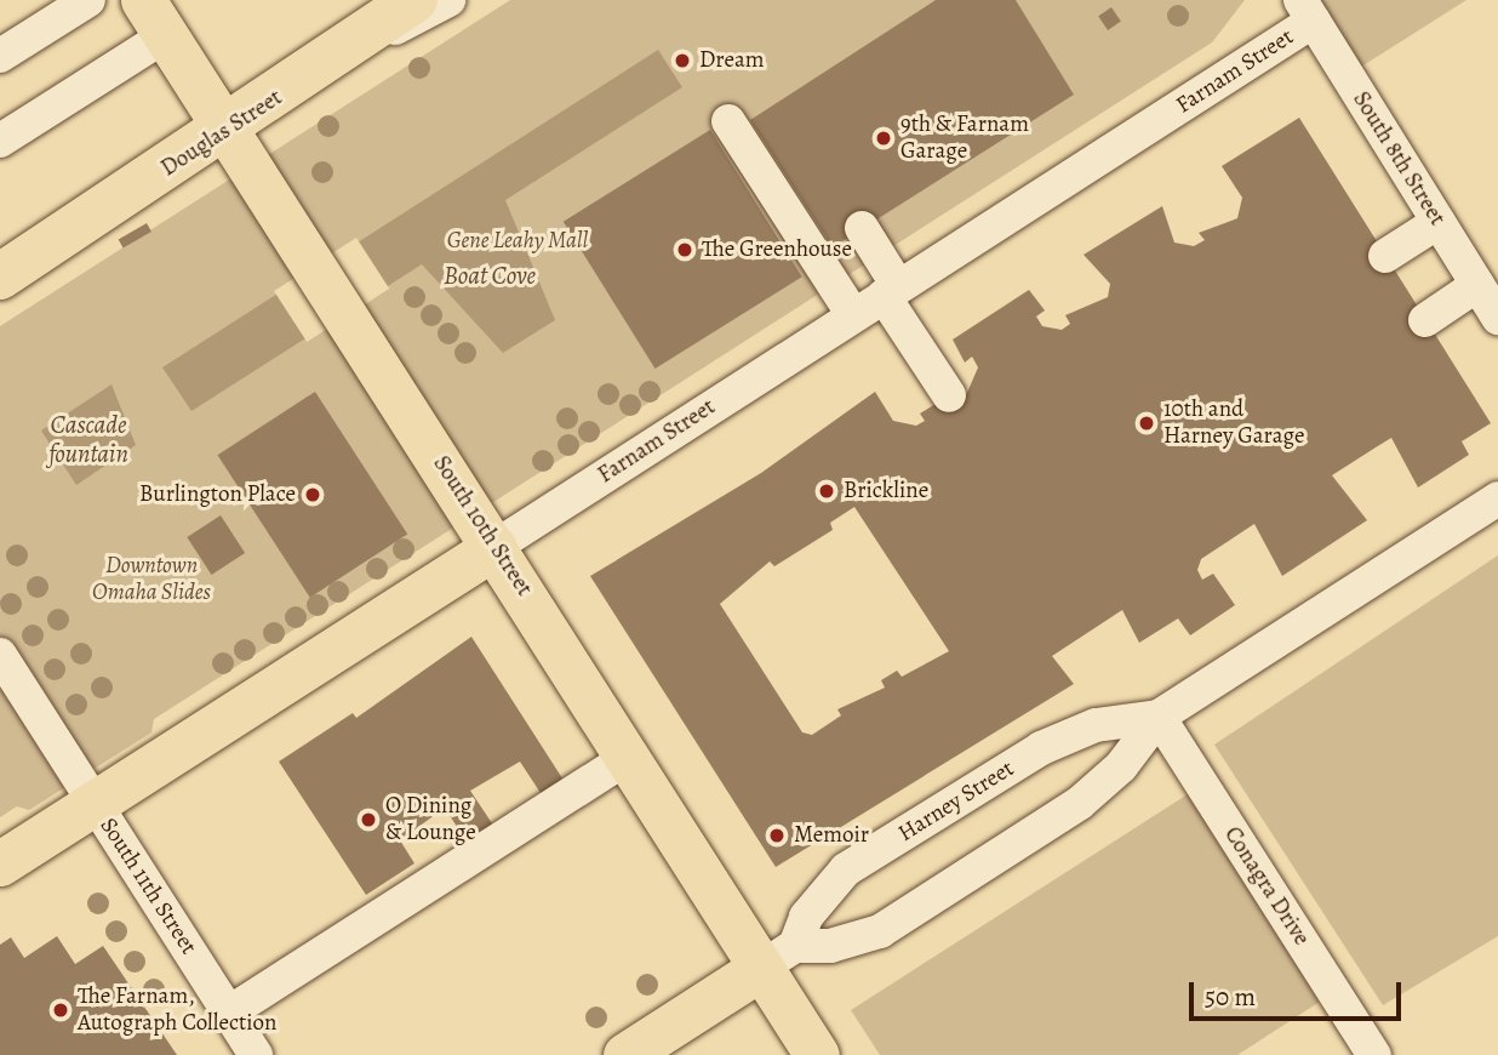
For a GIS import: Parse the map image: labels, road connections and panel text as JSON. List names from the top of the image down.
{
  "streets": {
    "highway": ["Douglas Street"],
    "main road": ["Farnam Street", "South 10th Street", "Harney Street"],
    "street": ["South 8th Street", "South 11th Street", "Conagra Drive"]
  },
  "crossings": [
    ["Farnam Street", "South 8th Street"],
    ["Farnam Street", "South 10th Street"],
    ["Farnam Street", "South 11th Street"],
    ["Douglas Street", "South 10th Street"],
    ["South 10th Street", "Harney Street"],
    ["Harney Street", "Conagra Drive"]
  ],
  "water": ["Boat Cove", "Cascade fountain"],
  "parks": ["Gene Leahy Mall", "Downtown Omaha Slides"],
  "places": [
    "Dream",
    "9th & Farnam Garage",
    "The Greenhouse",
    "10th and Harney Garage",
    "Brickline",
    "Burlington Place",
    "O Dining & Lounge",
    "Memoir",
    "The Farnam, Autograph Collection"
  ],
  "scale_bar": "50 m"
}
